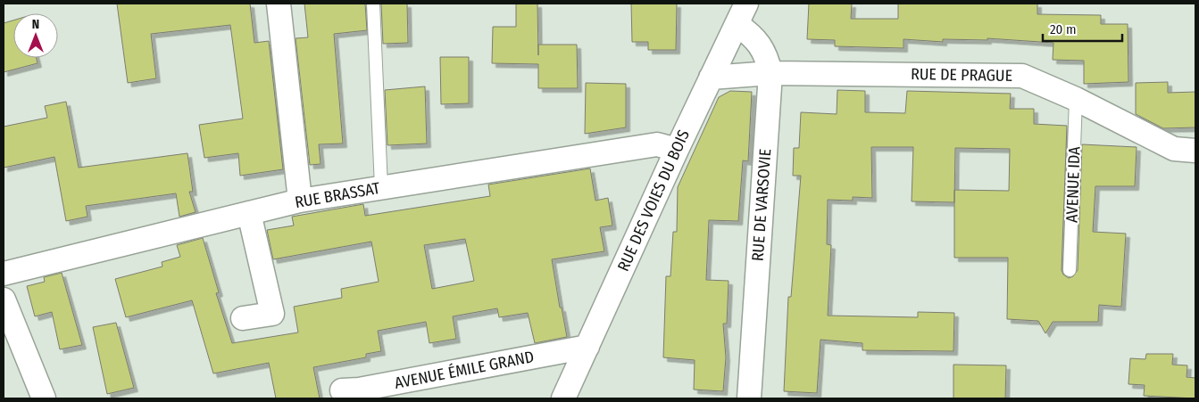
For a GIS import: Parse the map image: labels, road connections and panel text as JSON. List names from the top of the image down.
{
  "streets": {
    "street": [
      "RUE DE PRAGUE",
      "RUE BRASSAT",
      "RUE DES VOIES DU BOIS",
      "RUE DE VARSOVIE",
      "AVENUE ÉMILE GRAND"
    ],
    "lane": ["AVENUE IDA"]
  },
  "crossings": [
    ["RUE DE PRAGUE", "AVENUE IDA"],
    ["RUE DE PRAGUE", "RUE DES VOIES DU BOIS"],
    ["RUE DE PRAGUE", "RUE DE VARSOVIE"],
    ["RUE BRASSAT", "RUE DES VOIES DU BOIS"],
    ["RUE DES VOIES DU BOIS", "RUE DE VARSOVIE"],
    ["RUE DES VOIES DU BOIS", "AVENUE ÉMILE GRAND"]
  ],
  "scale_bar": "20 m",
  "north": "top"
}
